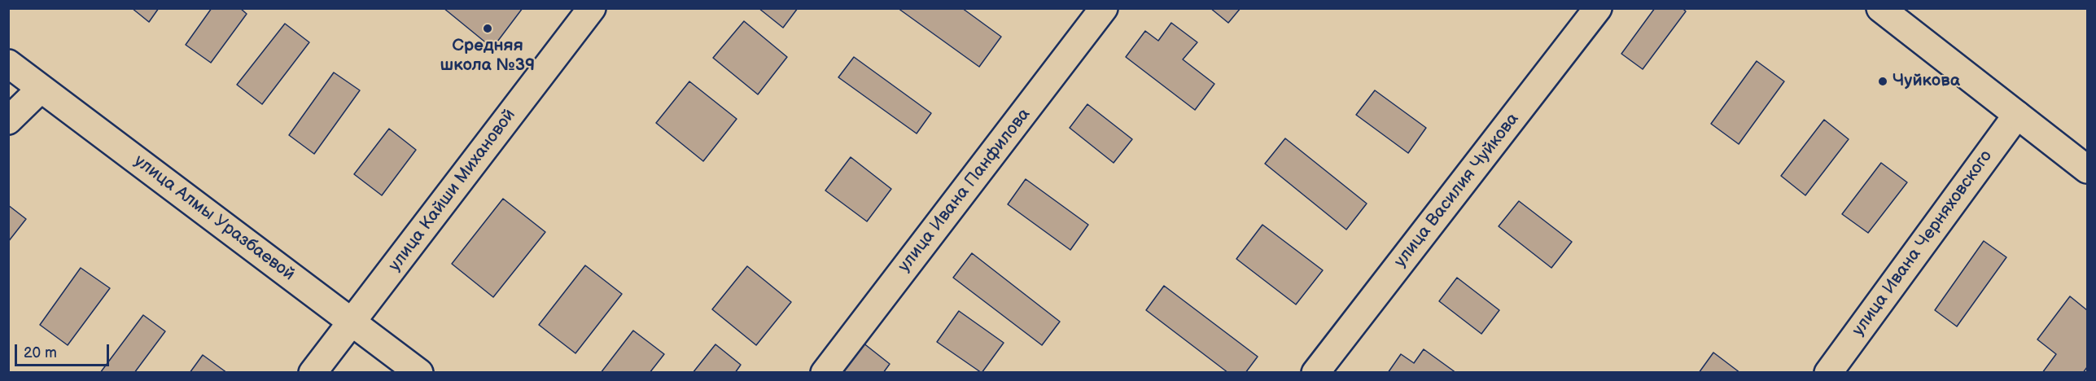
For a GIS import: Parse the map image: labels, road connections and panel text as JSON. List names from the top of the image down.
{
  "streets": {
    "street": [
      "улица Кайши Михановой",
      "улица Ивана Панфилова",
      "улица Василия Чуйкова",
      "улица Алмы Уразбаевой",
      "улица Ивана Черняховского"
    ]
  },
  "crossings": [
    ["улица Кайши Михановой", "улица Алмы Уразбаевой"]
  ],
  "places": ["Средняя школа №39", "Чуйкова"],
  "scale_bar": "20 m"
}
